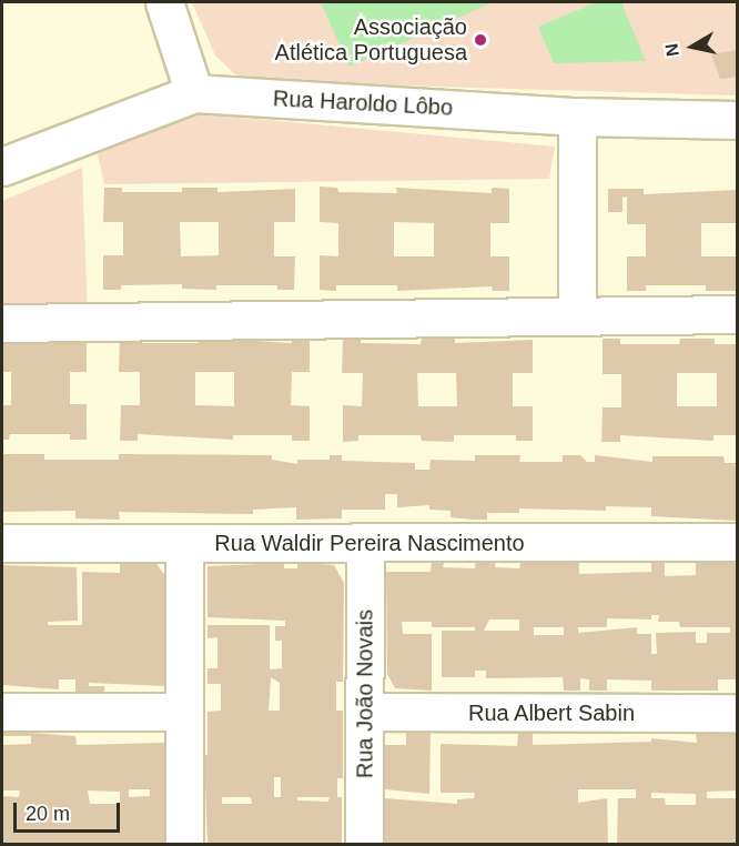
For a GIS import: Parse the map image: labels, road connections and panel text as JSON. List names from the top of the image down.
{
  "streets": {
    "street": [
      "Rua Haroldo Lôbo",
      "Rua Waldir Pereira Nascimento",
      "Rua João Novais",
      "Rua Albert Sabin"
    ]
  },
  "crossings": [
    ["Rua Waldir Pereira Nascimento", "Rua João Novais"],
    ["Rua João Novais", "Rua Albert Sabin"]
  ],
  "places": ["Associação Atlética Portuguesa"],
  "scale_bar": "20 m",
  "north": "left"
}
